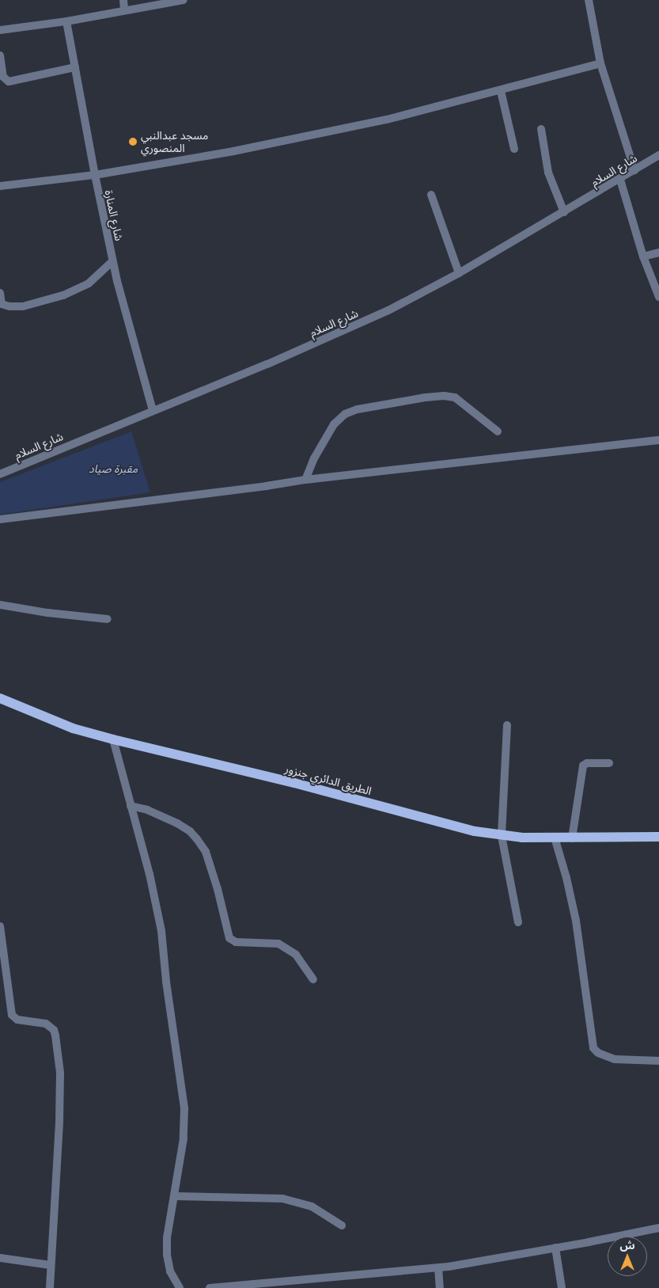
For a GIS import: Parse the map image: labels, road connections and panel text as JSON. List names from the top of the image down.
{
  "streets": {
    "main road": ["الطريق الدائري جنزور"],
    "street": ["شارع السلام", "شارع المنارة"]
  },
  "crossings": [
    ["شارع السلام", "شارع المنارة"]
  ],
  "parks": ["مقبرة صياد"],
  "places": ["مسجد عبدالنبي المنصوري"],
  "north": "top"
}
